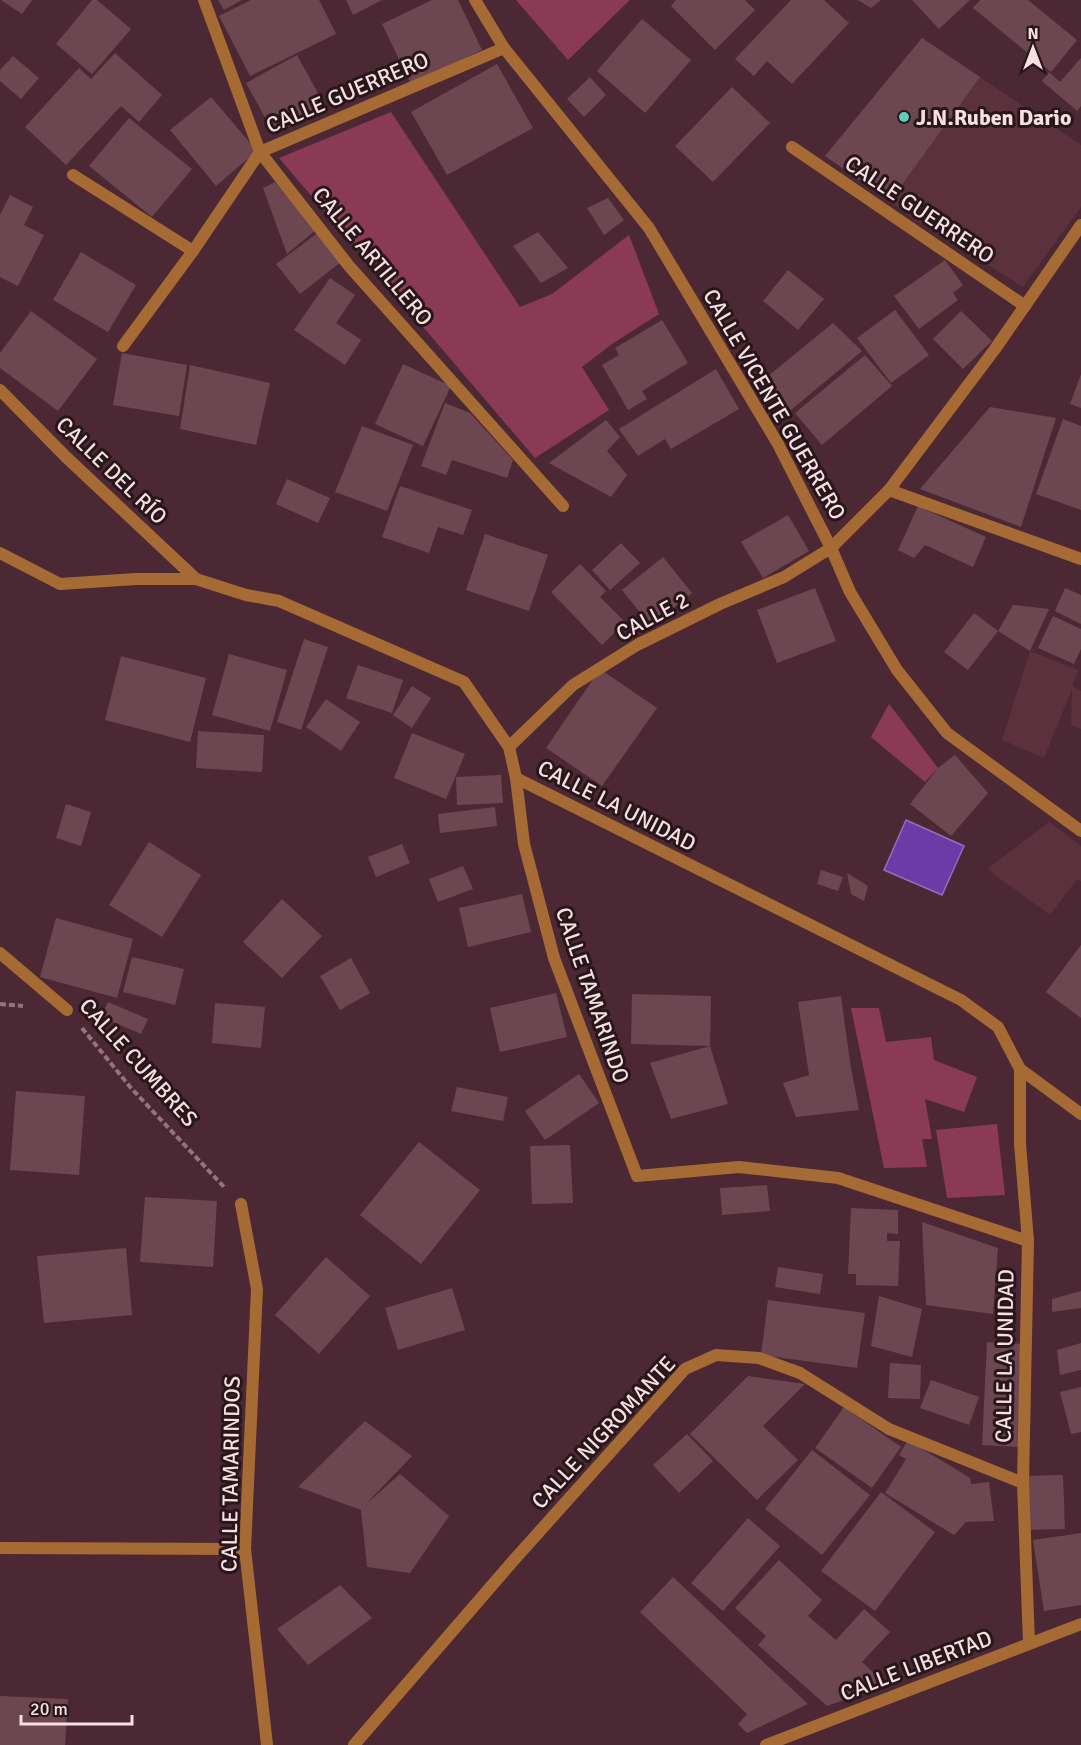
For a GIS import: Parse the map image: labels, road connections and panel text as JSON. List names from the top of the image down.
{
  "streets": {
    "street": [
      "CALLE GUERRERO",
      "CALLE ARTILLERO",
      "CALLE VICENTE GUERRERO",
      "CALLE DEL RÍO",
      "CALLE 2",
      "CALLE LA UNIDAD",
      "CALLE TAMARINDO",
      "CALLE CUMBRES",
      "CALLE NIGROMANTE",
      "CALLE TAMARINDOS",
      "CALLE LIBERTAD"
    ]
  },
  "crossings": [
    ["CALLE GUERRERO", "CALLE ARTILLERO"],
    ["CALLE GUERRERO", "CALLE VICENTE GUERRERO"],
    ["CALLE GUERRERO", "CALLE 2"],
    ["CALLE VICENTE GUERRERO", "CALLE 2"],
    ["CALLE DEL RÍO", "CALLE LA UNIDAD"],
    ["CALLE 2", "CALLE LA UNIDAD"],
    ["CALLE LA UNIDAD", "CALLE TAMARINDO"],
    ["CALLE LA UNIDAD", "CALLE NIGROMANTE"],
    ["CALLE LA UNIDAD", "CALLE LIBERTAD"],
    ["CALLE CUMBRES", "CALLE TAMARINDOS"]
  ],
  "places": ["J.N.Ruben Dario"],
  "scale_bar": "20 m",
  "north": "top"
}
